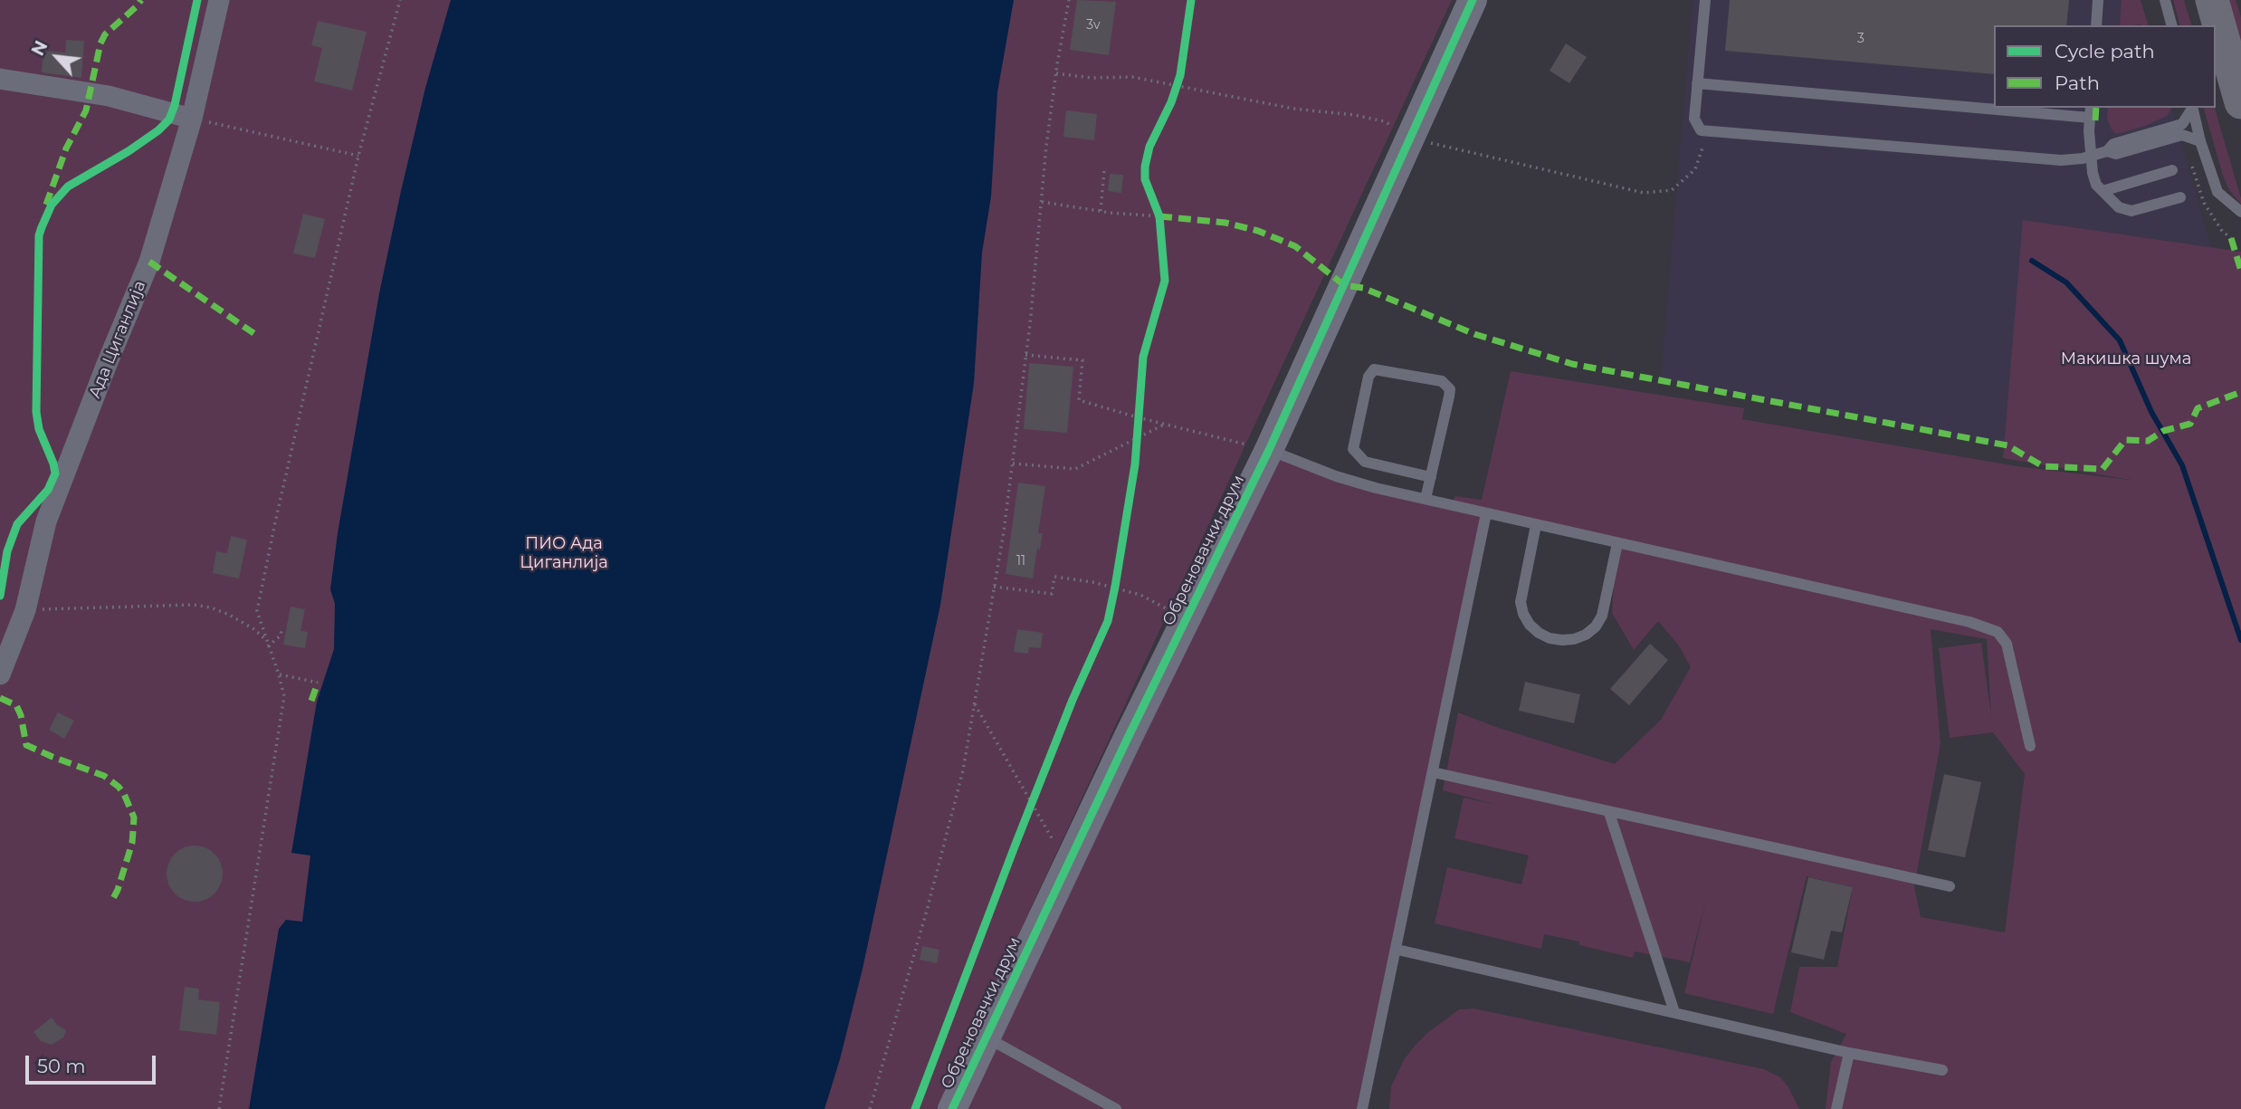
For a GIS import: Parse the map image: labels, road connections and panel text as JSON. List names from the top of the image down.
{
  "streets": {
    "street": ["Ада Циганлија", "Обреновачки друм"]
  },
  "parks": ["Макишка шума", "ПИО Ада Циганлија"],
  "house_numbers": ["3v", "3", "11"],
  "legend": ["Cycle path", "Path"],
  "scale_bar": "50 m",
  "north": "top left"
}
